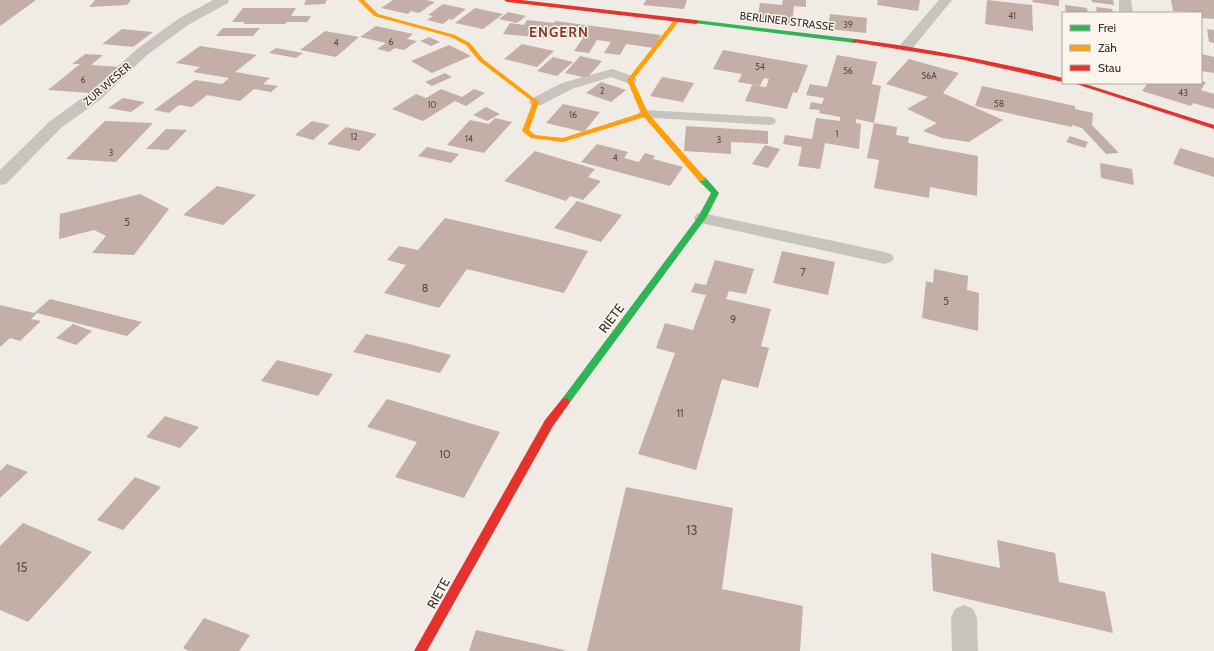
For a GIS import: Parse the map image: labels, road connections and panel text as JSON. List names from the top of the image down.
{
  "streets": {
    "street": ["BERLINER STRASSE", "ZUR WESER", "RIETE"]
  },
  "districts": ["ENGERN"],
  "house_numbers": [
    "41",
    "39",
    "6",
    "4",
    "54",
    "56",
    "56A",
    "6",
    "2",
    "43",
    "58",
    "10",
    "16",
    "1",
    "12",
    "14",
    "3",
    "3",
    "4",
    "5",
    "7",
    "8",
    "5",
    "9",
    "11",
    "10",
    "13",
    "15"
  ],
  "legend": ["Frei", "Zäh", "Stau"]
}
